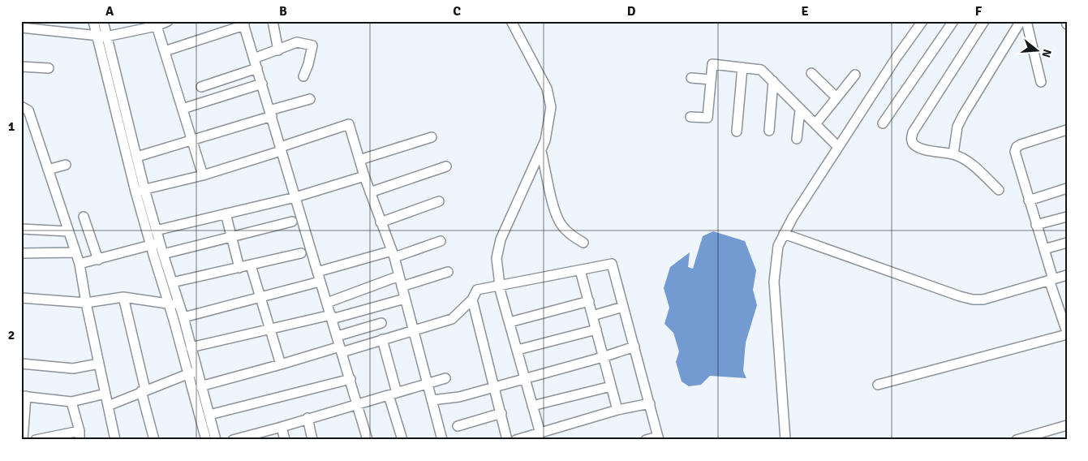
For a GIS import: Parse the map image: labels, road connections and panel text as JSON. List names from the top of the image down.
{
  "north": "right",
  "grid": {
    "columns": [
      "A",
      "B",
      "C",
      "D",
      "E",
      "F"
    ],
    "rows": ["1", "2"]
  }
}
